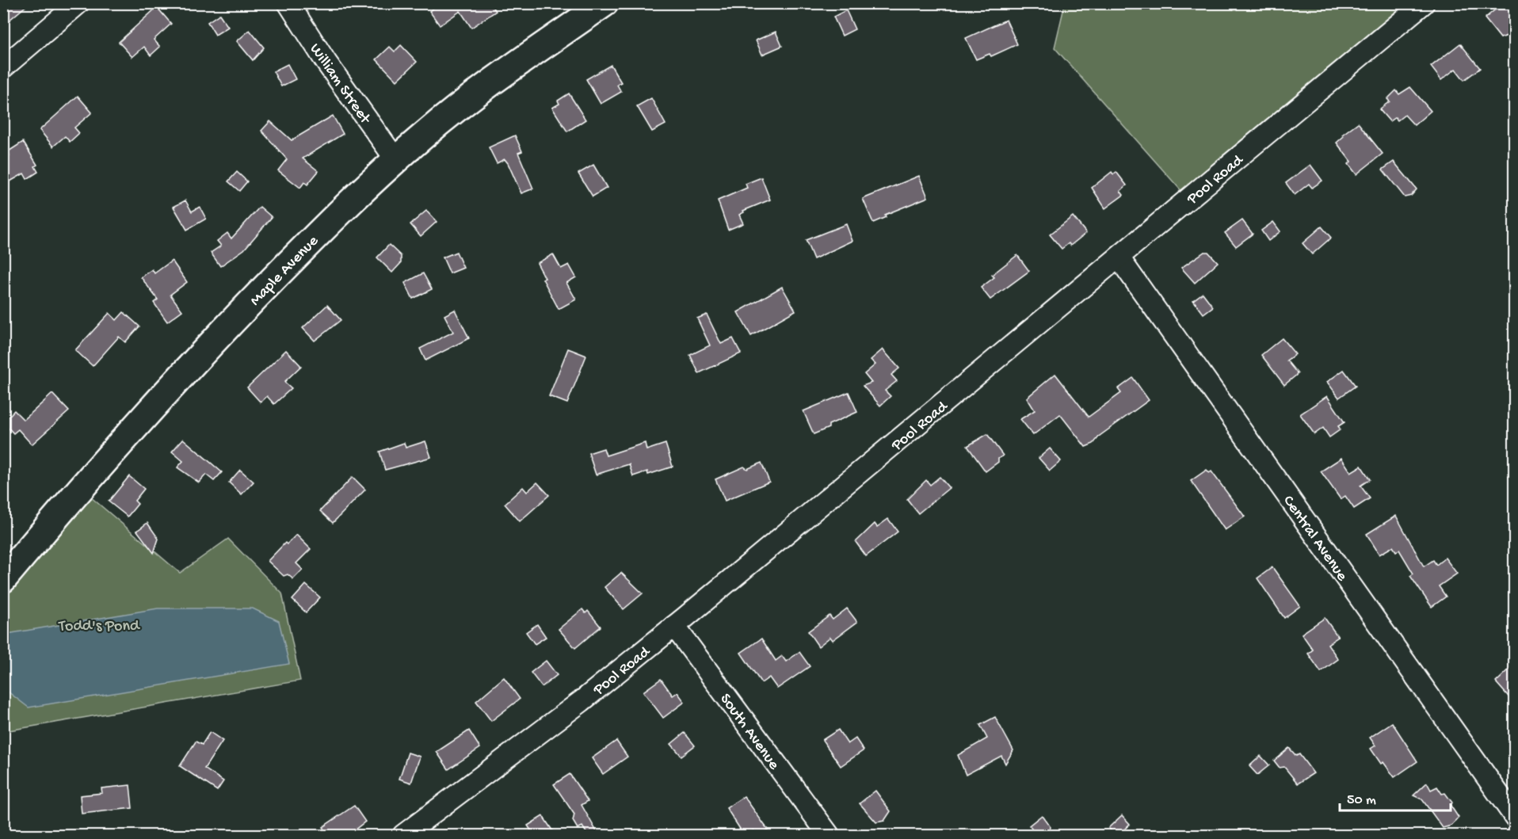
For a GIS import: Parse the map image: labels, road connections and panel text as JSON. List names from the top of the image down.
{
  "streets": {
    "main road": ["Maple Avenue"],
    "street": [
      "William Street",
      "Pool Road",
      "Central Avenue",
      "South Avenue"
    ]
  },
  "crossings": [
    ["William Street", "Maple Avenue"],
    ["Pool Road", "Central Avenue"],
    ["Pool Road", "South Avenue"]
  ],
  "parks": ["Todd's Pond"],
  "scale_bar": "50 m"
}
